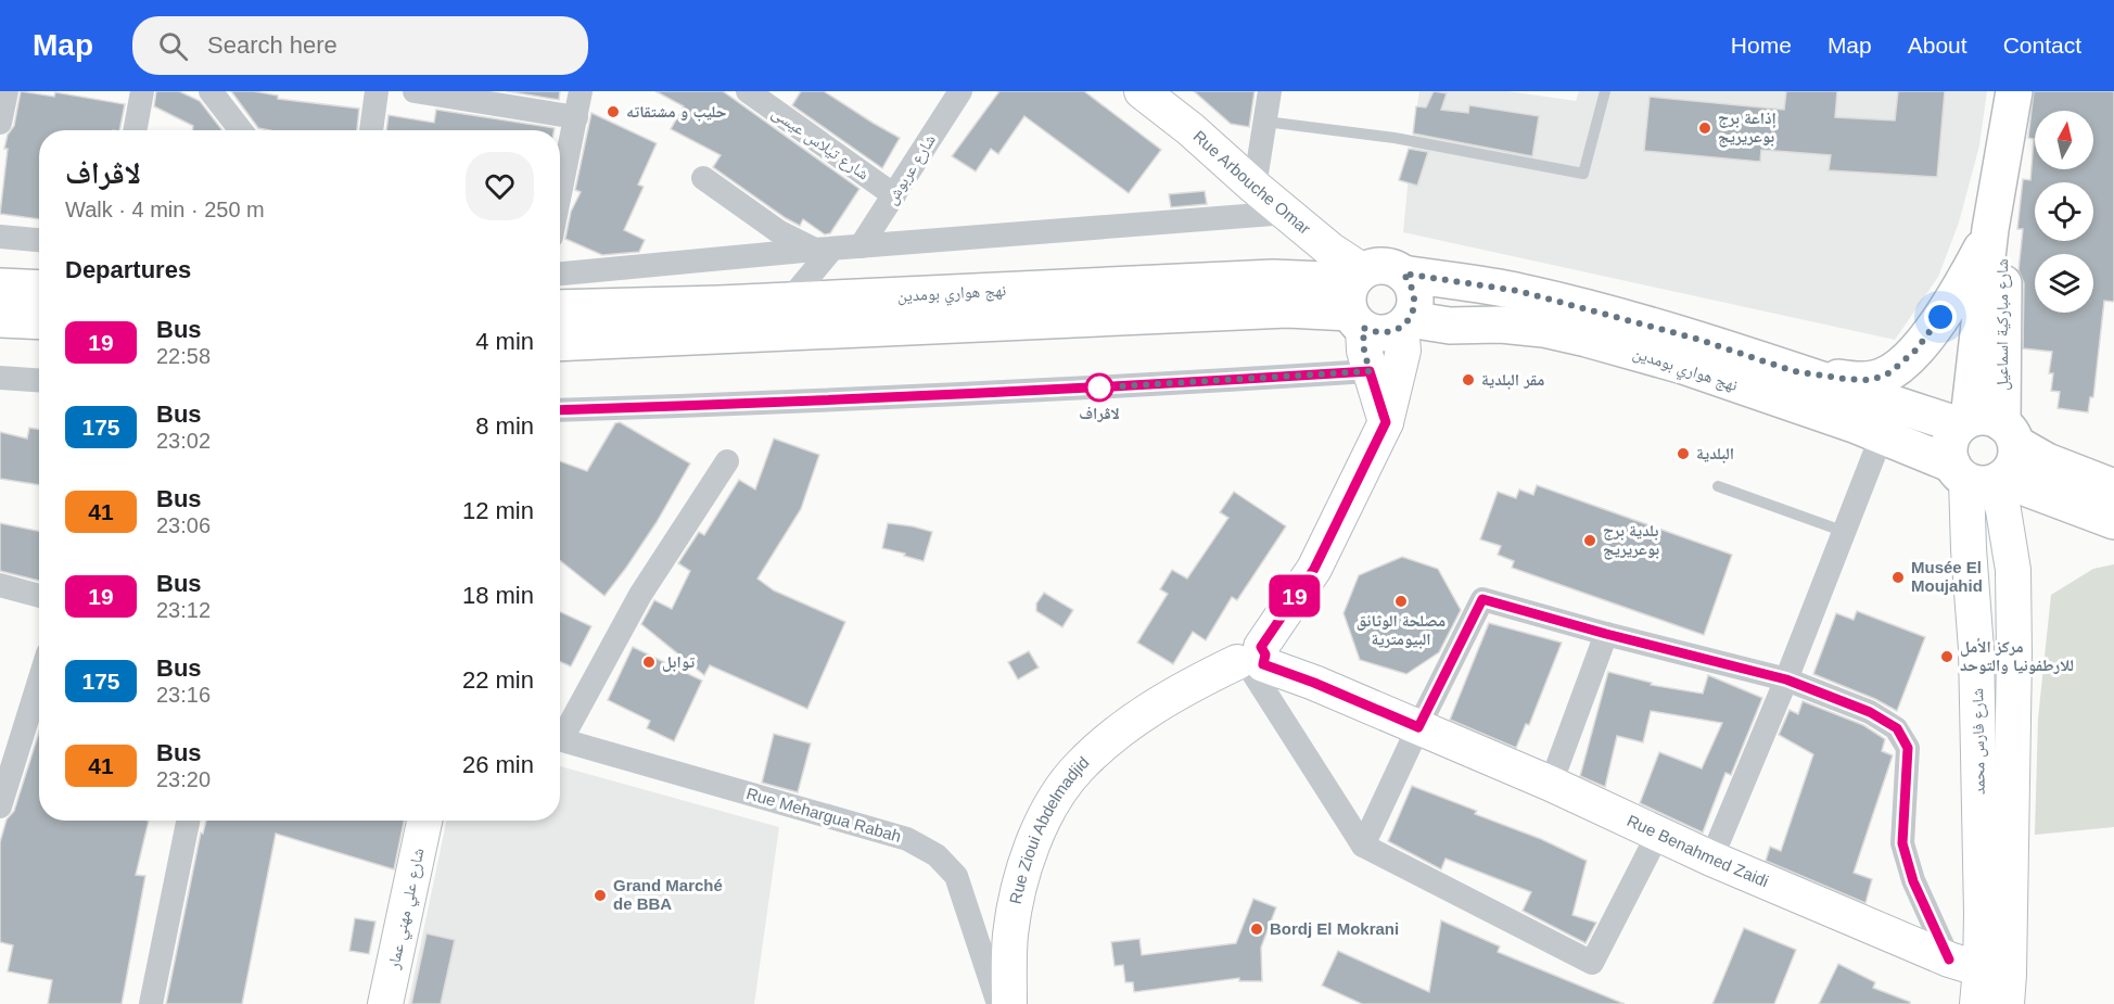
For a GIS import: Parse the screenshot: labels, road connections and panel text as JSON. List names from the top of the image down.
{
  "streets": {
    "main road": ["نهج هواري بومدين", "شارع مباركية اسماعيل"],
    "street": [
      "شارع تيلاس عيسى",
      "شارع عربوش",
      "Rue Arbouche Omar",
      "شارع فارس محمد",
      "Rue Mehargua Rabah",
      "Rue Zioui Abdelmadjid",
      "Rue Benahmed Zaidi",
      "شارع علي مهني عمار"
    ]
  },
  "crossings": [
    ["شارع تيلاس عيسى", "شارع عربوش"],
    ["Rue Arbouche Omar", "نهج هواري بومدين"],
    ["نهج هواري بومدين", "شارع مباركية اسماعيل"],
    ["نهج هواري بومدين", "شارع فارس محمد"],
    ["شارع فارس محمد", "Rue Benahmed Zaidi"],
    ["Rue Zioui Abdelmadjid", "Rue Benahmed Zaidi"]
  ],
  "places": [
    "حليب و مشتقاته",
    "إذاعة برج بوعريريج",
    "مقر البلدية",
    "لاڤراف",
    "البلدية",
    "بلدية برج بوعريريج",
    "Musée El Moujahid",
    "مصلحة الوثائق البيومترية",
    "مركز الأمل للارطفونيا والتوحد",
    "توابل",
    "Grand Marché de BBA",
    "Bordj El Mokrani"
  ],
  "lines": ["bus line 19"],
  "north": "top",
  "page": {
    "header": "Map",
    "search": "Search here",
    "nav": [
      "Home",
      "Map",
      "About",
      "Contact"
    ],
    "on_map": "19",
    "heading": [
      ["لاڤراف", "Walk · 4 min · 250 m"],
      "Departures"
    ],
    "list": [
      {
        "mark": "19",
        "name": "Bus",
        "note": "22:58",
        "value": "4 min"
      },
      {
        "mark": "175",
        "name": "Bus",
        "note": "23:02",
        "value": "8 min"
      },
      {
        "mark": "41",
        "name": "Bus",
        "note": "23:06",
        "value": "12 min"
      },
      {
        "mark": "19",
        "name": "Bus",
        "note": "23:12",
        "value": "18 min"
      },
      {
        "mark": "175",
        "name": "Bus",
        "note": "23:16",
        "value": "22 min"
      },
      {
        "mark": "41",
        "name": "Bus",
        "note": "23:20",
        "value": "26 min"
      }
    ]
  }
}
